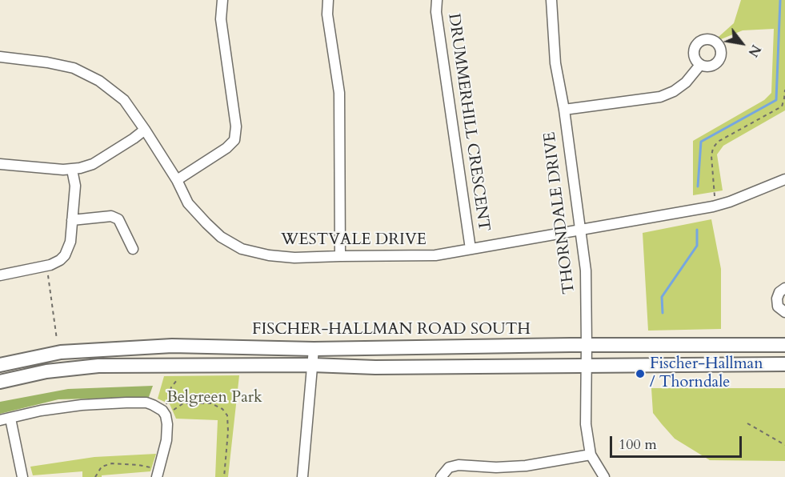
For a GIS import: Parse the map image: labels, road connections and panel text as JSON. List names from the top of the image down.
{
  "streets": {
    "main road": ["FISCHER-HALLMAN ROAD SOUTH"],
    "street": ["DRUMMERHILL CRESCENT", "THORNDALE DRIVE", "WESTVALE DRIVE"]
  },
  "crossings": [
    ["DRUMMERHILL CRESCENT", "WESTVALE DRIVE"],
    ["THORNDALE DRIVE", "WESTVALE DRIVE"],
    ["THORNDALE DRIVE", "FISCHER-HALLMAN ROAD SOUTH"]
  ],
  "parks": ["Belgreen Park"],
  "places": ["Fischer-Hallman / Thorndale"],
  "scale_bar": "100 m",
  "north": "bottom right"
}
